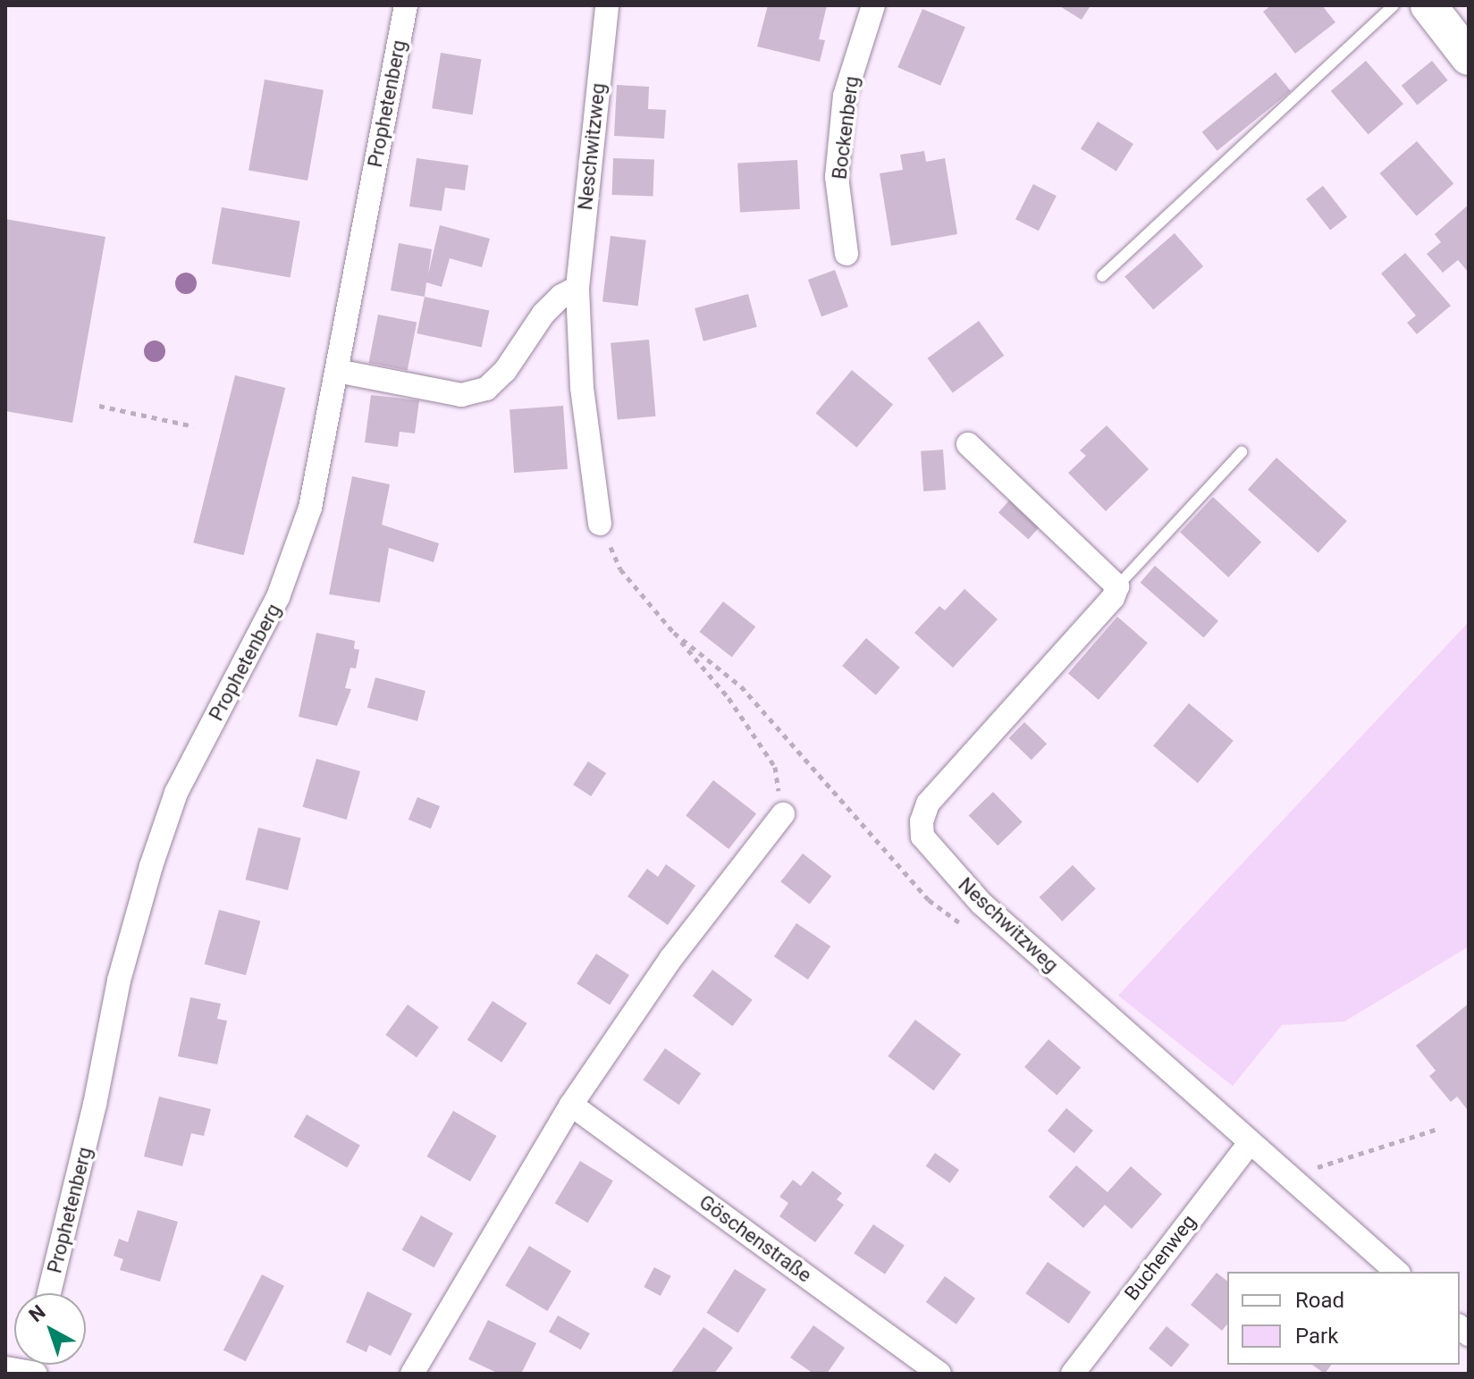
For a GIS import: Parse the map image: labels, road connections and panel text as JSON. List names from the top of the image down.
{
  "streets": {
    "street": [
      "Prophetenberg",
      "Bockenberg",
      "Neschwitzweg",
      "Göschenstraße",
      "Buchenweg"
    ]
  },
  "crossings": [
    ["Neschwitzweg", "Buchenweg"]
  ],
  "legend": ["Road", "Park"],
  "north": "top left"
}
